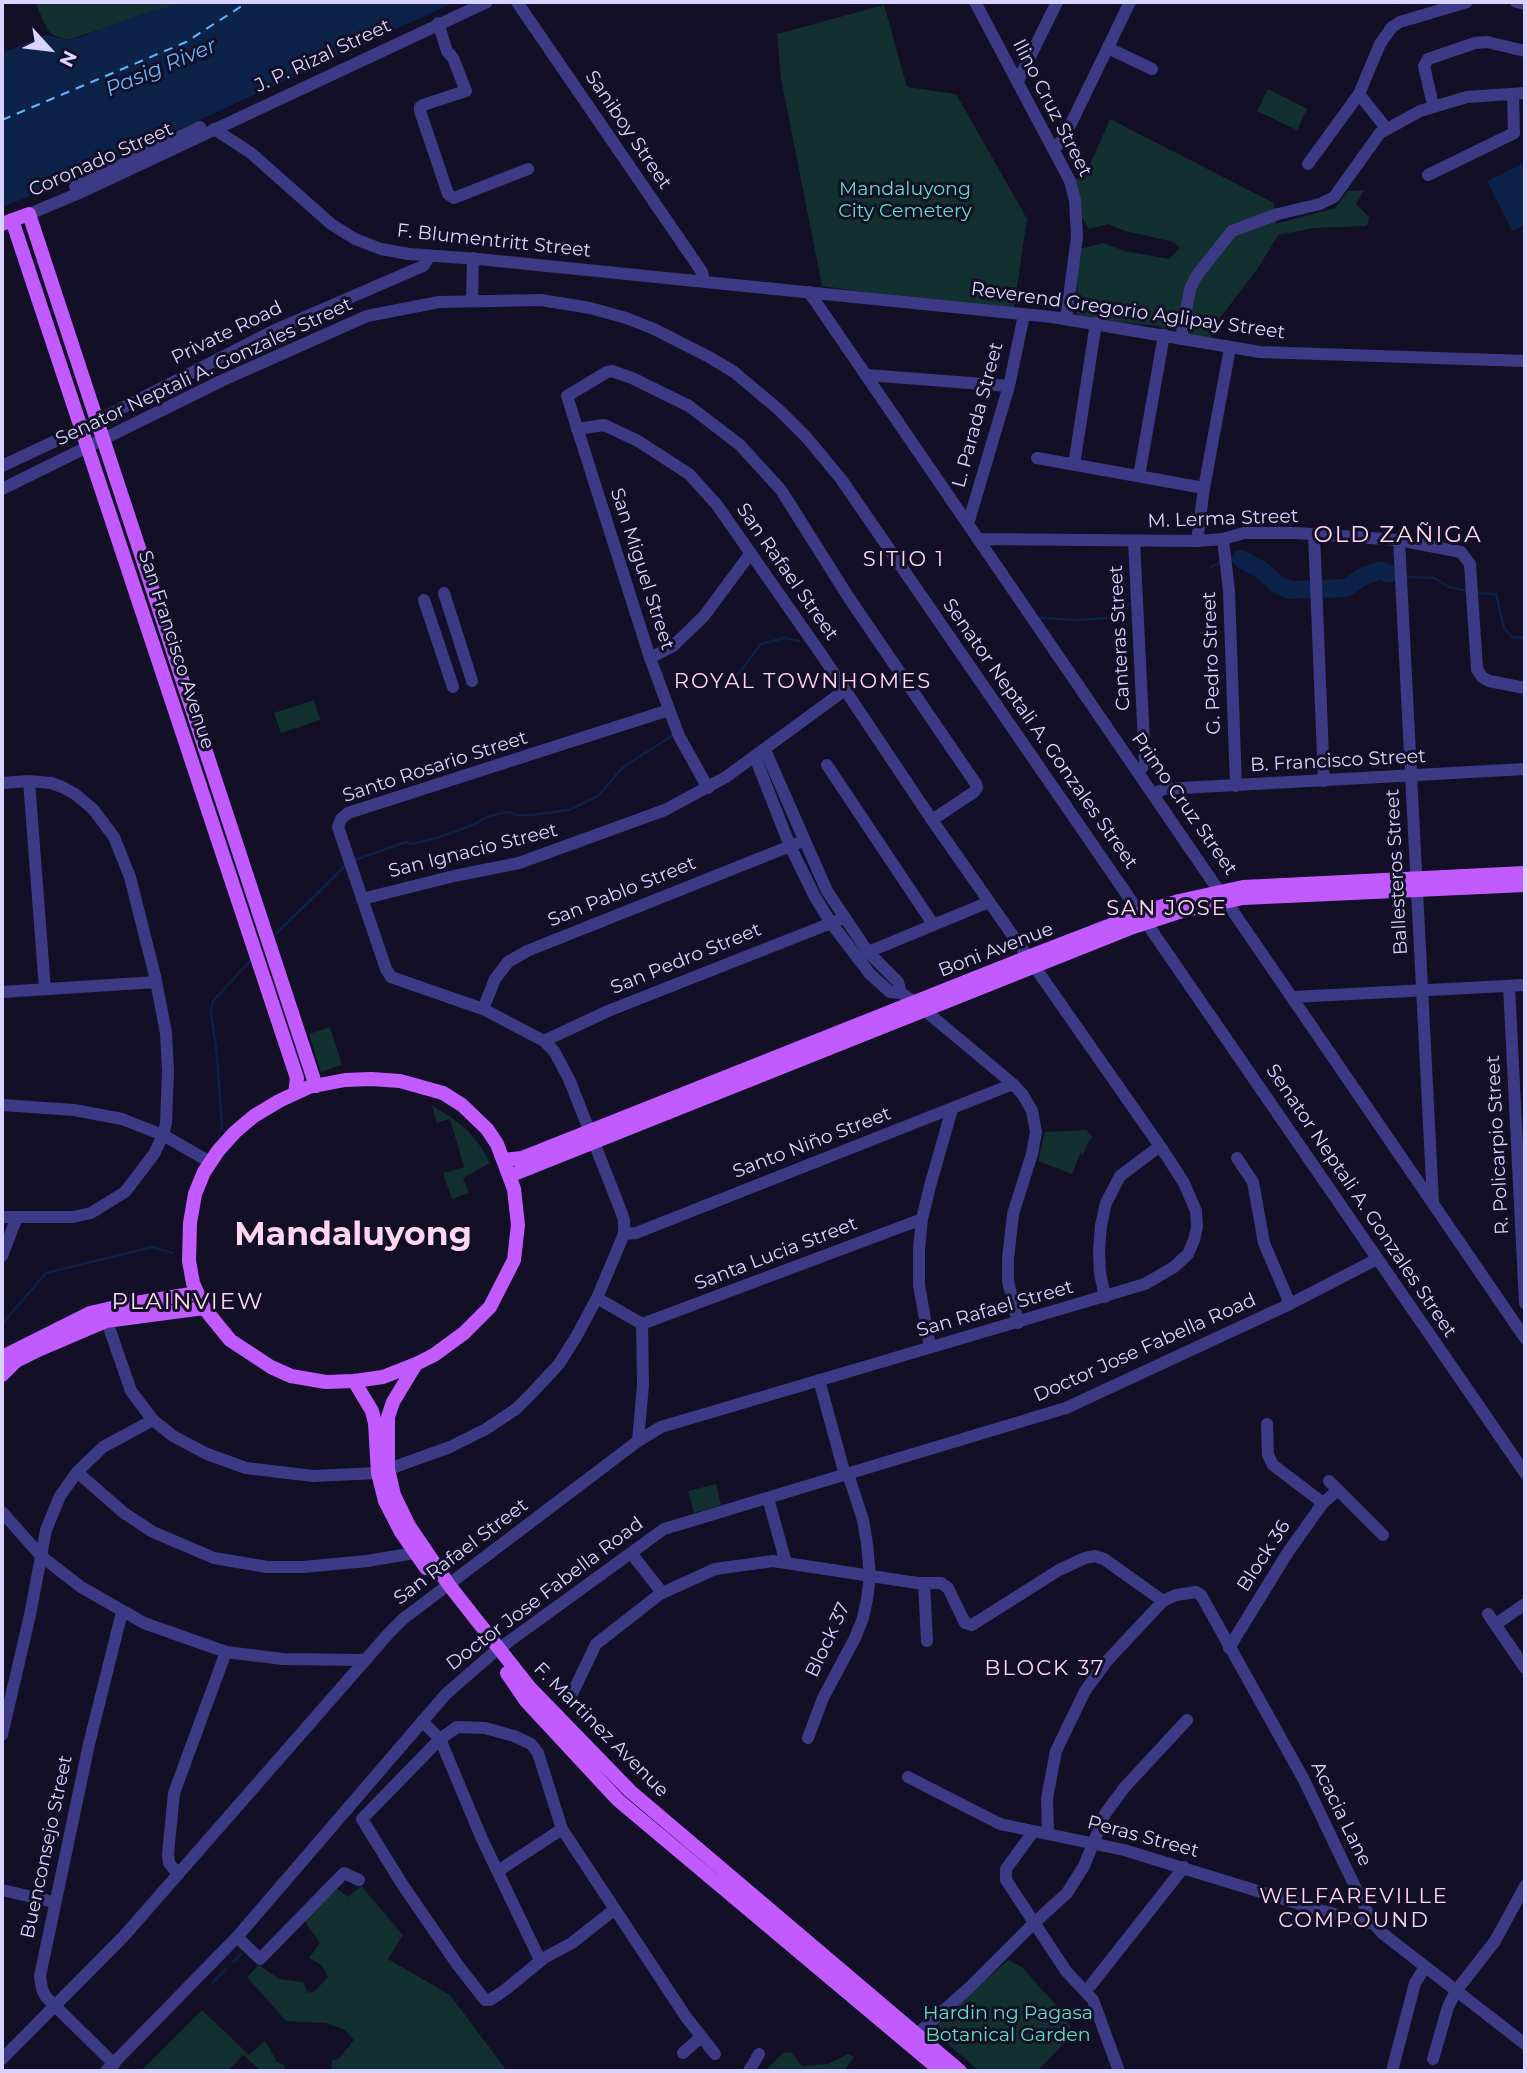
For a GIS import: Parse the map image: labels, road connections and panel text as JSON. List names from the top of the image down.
{
  "streets": {
    "main road": [
      "Coronado Street",
      "San Francisco Avenue",
      "Boni Avenue",
      "F. Martinez Avenue"
    ],
    "street": [
      "J. P. Rizal Street",
      "Ilino Cruz Street",
      "Saniboy Street",
      "F. Blumentritt Street",
      "Reverend Gregorio Aglipay Street",
      "Private Road",
      "Senator Neptali A. Gonzales Street",
      "L. Parada Street",
      "M. Lerma Street",
      "San Miguel Street",
      "San Rafael Street",
      "Canteras Street",
      "G. Pedro Street",
      "B. Francisco Street",
      "Santo Rosario Street",
      "Primo Cruz Street",
      "San Ignacio Street",
      "Ballesteros Street",
      "San Pablo Street",
      "San Pedro Street",
      "Santo Niño Street",
      "R. Policarpio Street",
      "Santa Lucia Street",
      "Doctor Jose Fabella Road",
      "Block 36",
      "Block 37",
      "Acacia Lane",
      "Peras Street",
      "Buenconsejo Street"
    ]
  },
  "crossings": [
    ["J. P. Rizal Street", "Coronado Street"],
    ["J. P. Rizal Street", "F. Blumentritt Street"],
    ["Ilino Cruz Street", "Reverend Gregorio Aglipay Street"],
    ["Saniboy Street", "F. Blumentritt Street"],
    ["Coronado Street", "F. Blumentritt Street"],
    ["Coronado Street", "San Francisco Avenue"],
    ["F. Blumentritt Street", "Reverend Gregorio Aglipay Street"],
    ["F. Blumentritt Street", "Private Road"],
    ["F. Blumentritt Street", "Primo Cruz Street"],
    ["Reverend Gregorio Aglipay Street", "L. Parada Street"],
    ["Reverend Gregorio Aglipay Street", "Primo Cruz Street"],
    ["Private Road", "San Francisco Avenue"],
    ["Senator Neptali A. Gonzales Street", "San Francisco Avenue"],
    ["Senator Neptali A. Gonzales Street", "Boni Avenue"],
    ["Senator Neptali A. Gonzales Street", "Doctor Jose Fabella Road"],
    ["L. Parada Street", "Primo Cruz Street"],
    ["M. Lerma Street", "Canteras Street"],
    ["M. Lerma Street", "G. Pedro Street"],
    ["M. Lerma Street", "Primo Cruz Street"],
    ["M. Lerma Street", "Ballesteros Street"],
    ["San Miguel Street", "San Rafael Street"],
    ["San Miguel Street", "Santo Rosario Street"],
    ["San Miguel Street", "San Ignacio Street"],
    ["San Rafael Street", "San Ignacio Street"],
    ["San Rafael Street", "Boni Avenue"],
    ["San Rafael Street", "Block 37"],
    ["San Rafael Street", "F. Martinez Avenue"],
    ["San Rafael Street", "Buenconsejo Street"],
    ["Canteras Street", "Primo Cruz Street"],
    ["G. Pedro Street", "B. Francisco Street"],
    ["B. Francisco Street", "Primo Cruz Street"],
    ["B. Francisco Street", "Ballesteros Street"],
    ["Santo Rosario Street", "San Ignacio Street"],
    ["Santo Rosario Street", "San Pablo Street"],
    ["Santo Rosario Street", "Boni Avenue"],
    ["Santo Rosario Street", "San Pedro Street"],
    ["Santo Rosario Street", "Santo Niño Street"],
    ["Primo Cruz Street", "Ballesteros Street"],
    ["Primo Cruz Street", "Boni Avenue"],
    ["Ballesteros Street", "Boni Avenue"],
    ["Doctor Jose Fabella Road", "Block 37"],
    ["Doctor Jose Fabella Road", "F. Martinez Avenue"],
    ["Doctor Jose Fabella Road", "Buenconsejo Street"],
    ["Block 36", "Acacia Lane"],
    ["Acacia Lane", "Peras Street"]
  ],
  "districts": [
    "OLD ZAÑIGA",
    "SITIO 1",
    "ROYAL TOWNHOMES",
    "SAN JOSE",
    "Mandaluyong",
    "PLAINVIEW",
    "BLOCK 37",
    "WELFAREVILLE COMPOUND"
  ],
  "water": ["Pasig River"],
  "parks": ["Mandaluyong City Cemetery", "Hardin ng Pagasa Botanical Garden"],
  "north": "bottom right"
}
